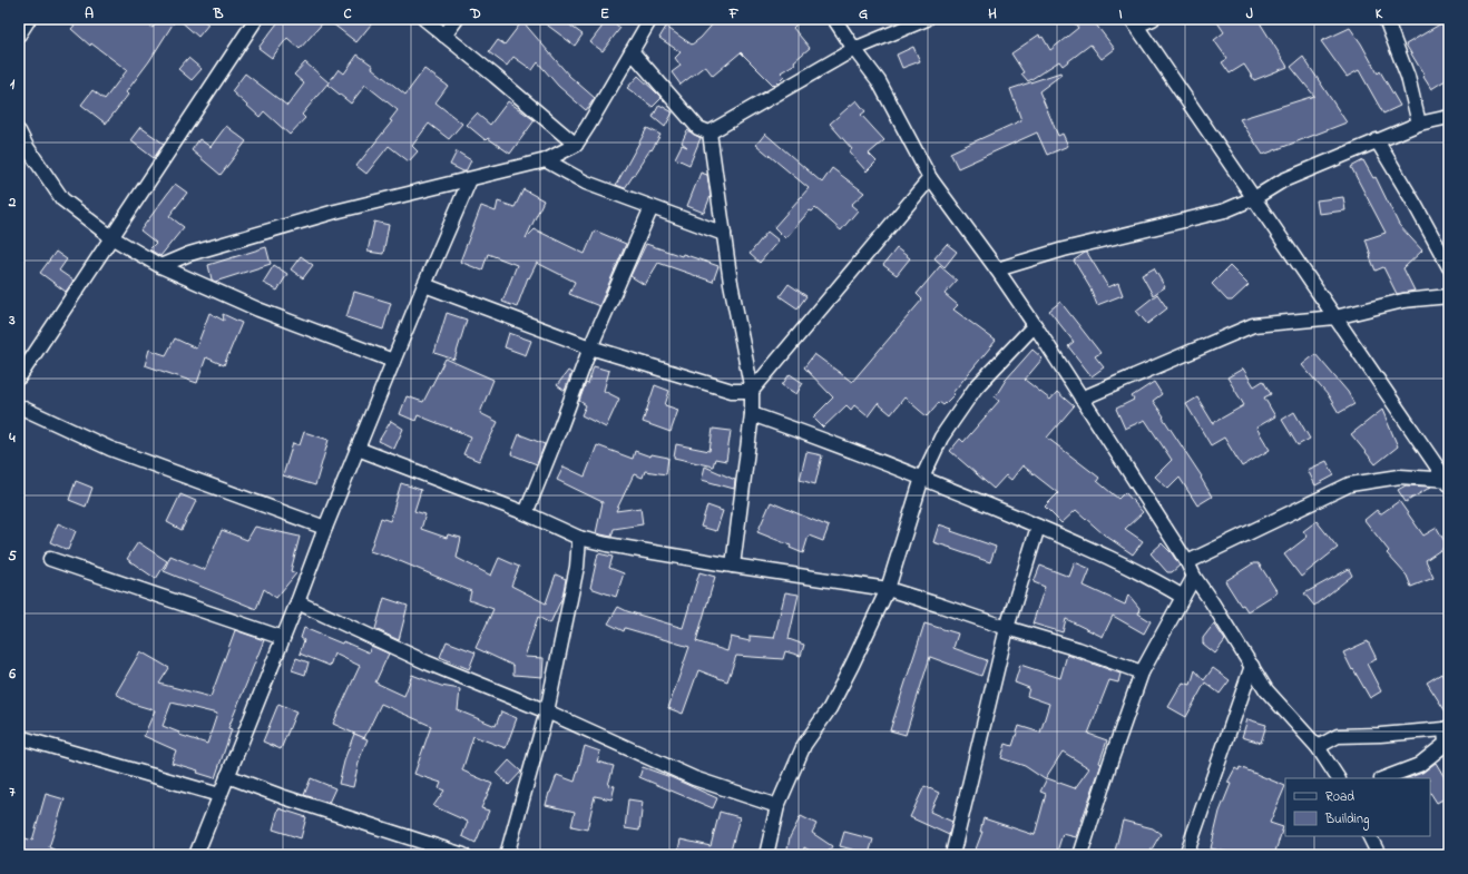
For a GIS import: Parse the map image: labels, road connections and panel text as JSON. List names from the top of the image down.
{
  "legend": ["Road", "Building"],
  "grid": {
    "columns": [
      "A",
      "B",
      "C",
      "D",
      "E",
      "F",
      "G",
      "H",
      "I",
      "J",
      "K"
    ],
    "rows": [
      "1",
      "2",
      "3",
      "4",
      "5",
      "6",
      "7"
    ]
  }
}
